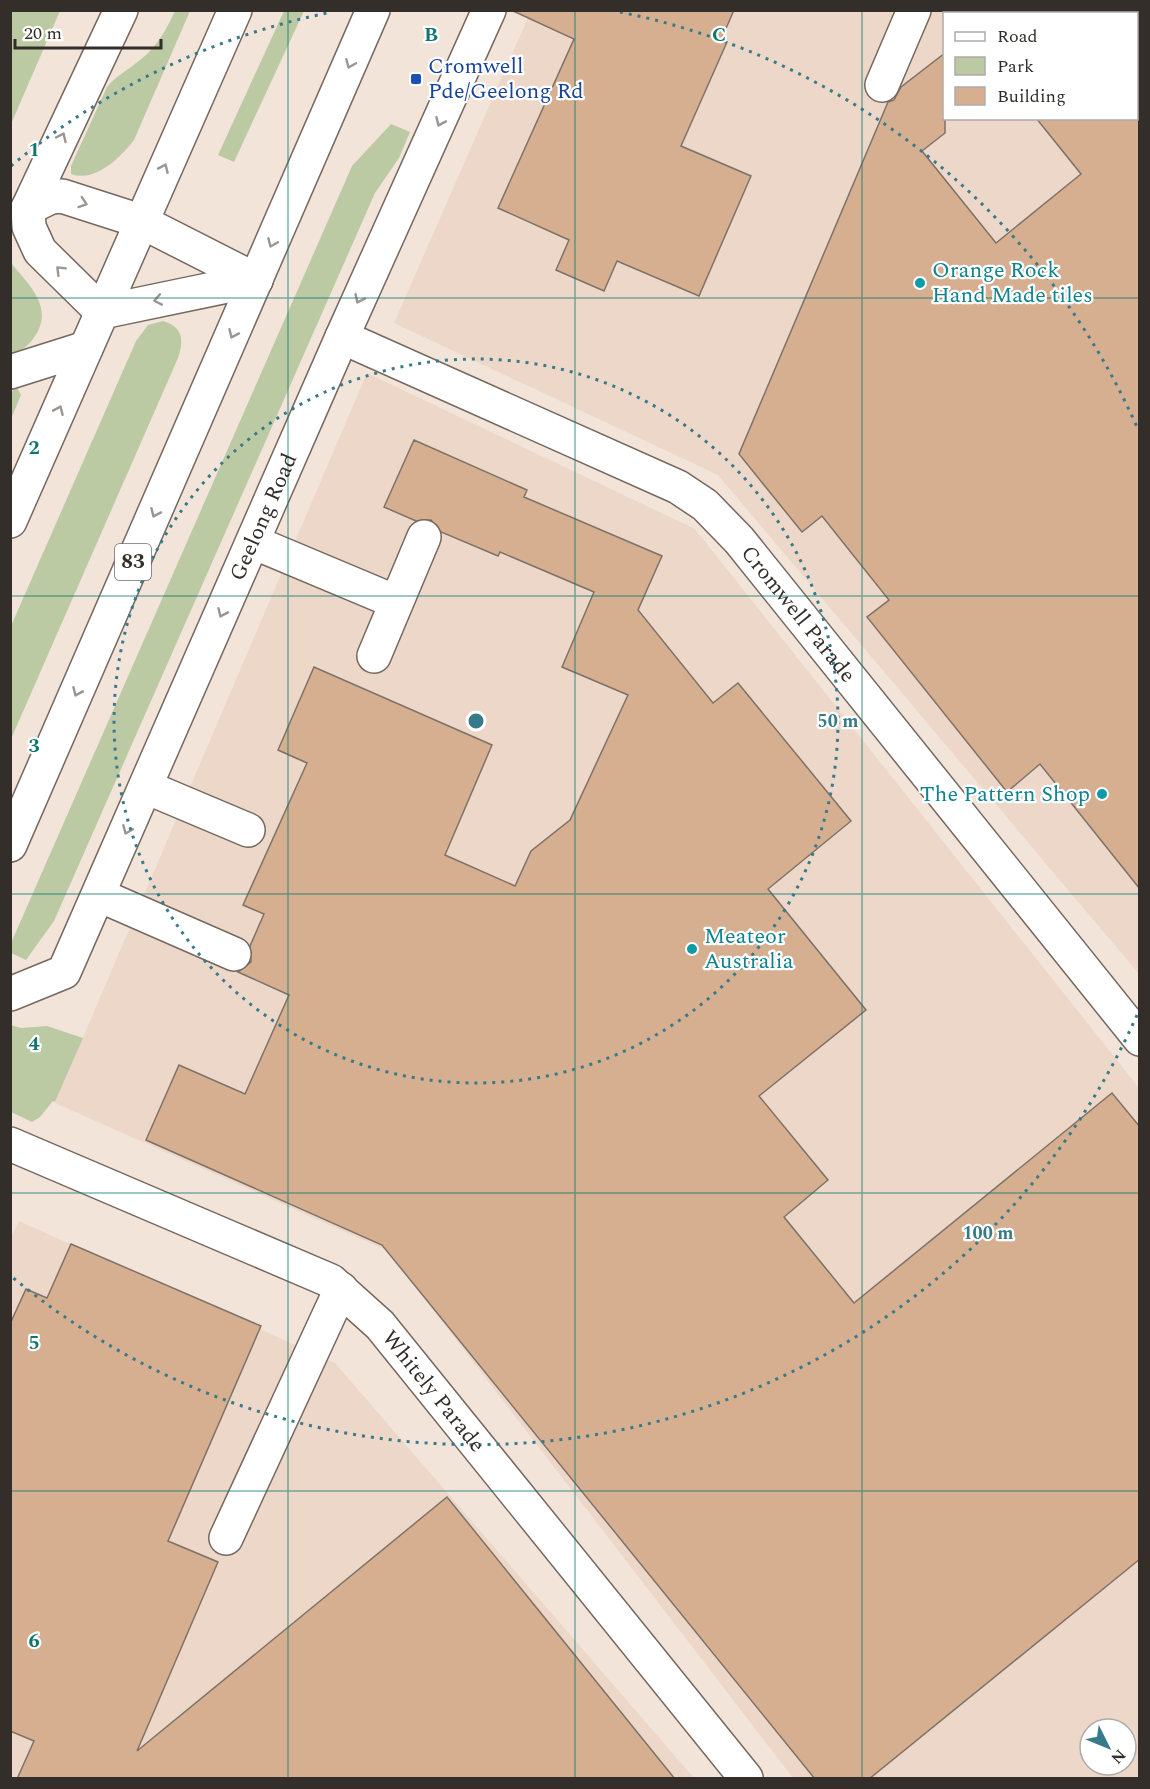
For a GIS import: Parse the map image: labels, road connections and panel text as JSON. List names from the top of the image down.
{
  "streets": {
    "main road": [
      "Geelong Road",
      "83",
      "Cromwell Parade",
      "Whitely Parade"
    ]
  },
  "crossings": [
    ["Geelong Road", "Cromwell Parade"]
  ],
  "places": {
    "transit": ["Cromwell Pde/Geelong Rd"],
    "other": ["Orange Rock Hand Made tiles", "The Pattern Shop", "Meateor Australia"]
  },
  "legend": ["Road", "Park", "Building"],
  "scale_bar": "20 m",
  "north": "bottom right",
  "grid": {
    "columns": ["B", "C"],
    "rows": [
      "1",
      "2",
      "3",
      "4",
      "5",
      "6"
    ]
  },
  "rings": ["50 m", "100 m"]
}
